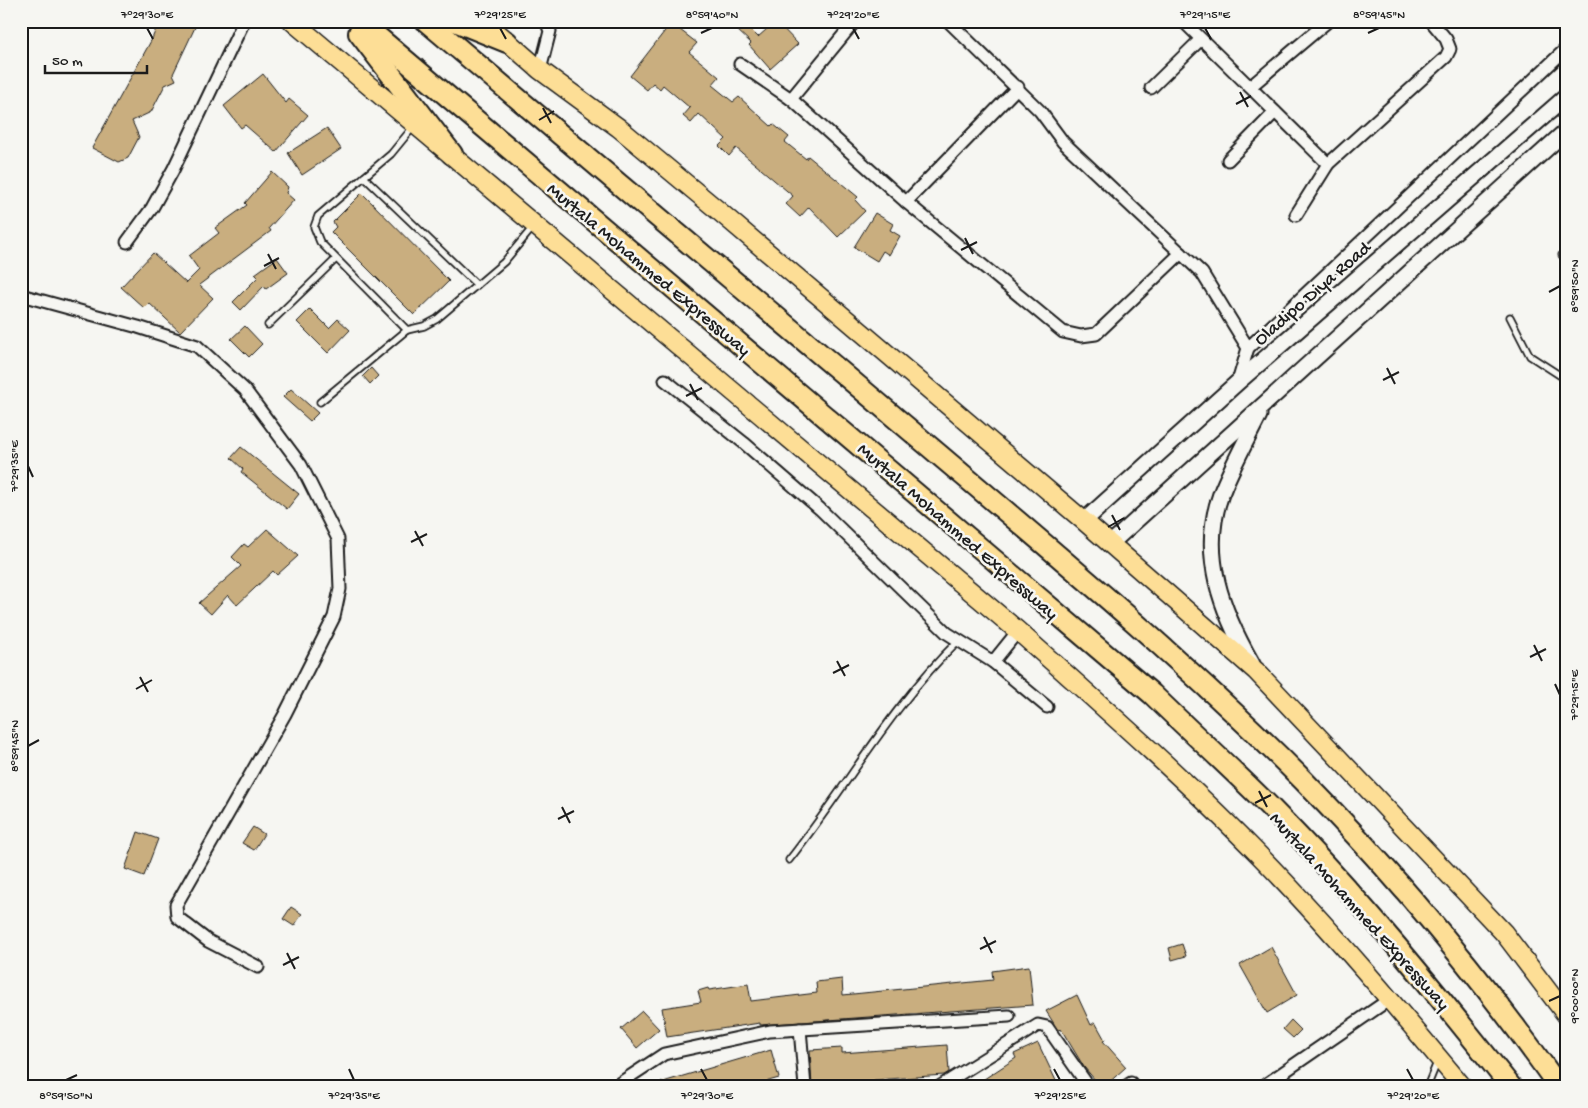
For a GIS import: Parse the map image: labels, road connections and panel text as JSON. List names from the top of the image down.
{
  "streets": {
    "highway": ["Murtala Mohammed Expressway"],
    "main road": ["Oladipo Diya Road"]
  },
  "scale_bar": "50 m",
  "coordinates": [
    "7°29'30\"E",
    "7°29'25\"E",
    "8°59'40\"N",
    "7°29'20\"E",
    "7°29'15\"E",
    "8°59'45\"N",
    "8°59'50\"N",
    "7°29'35\"E",
    "9°00'00\"N"
  ]
}
